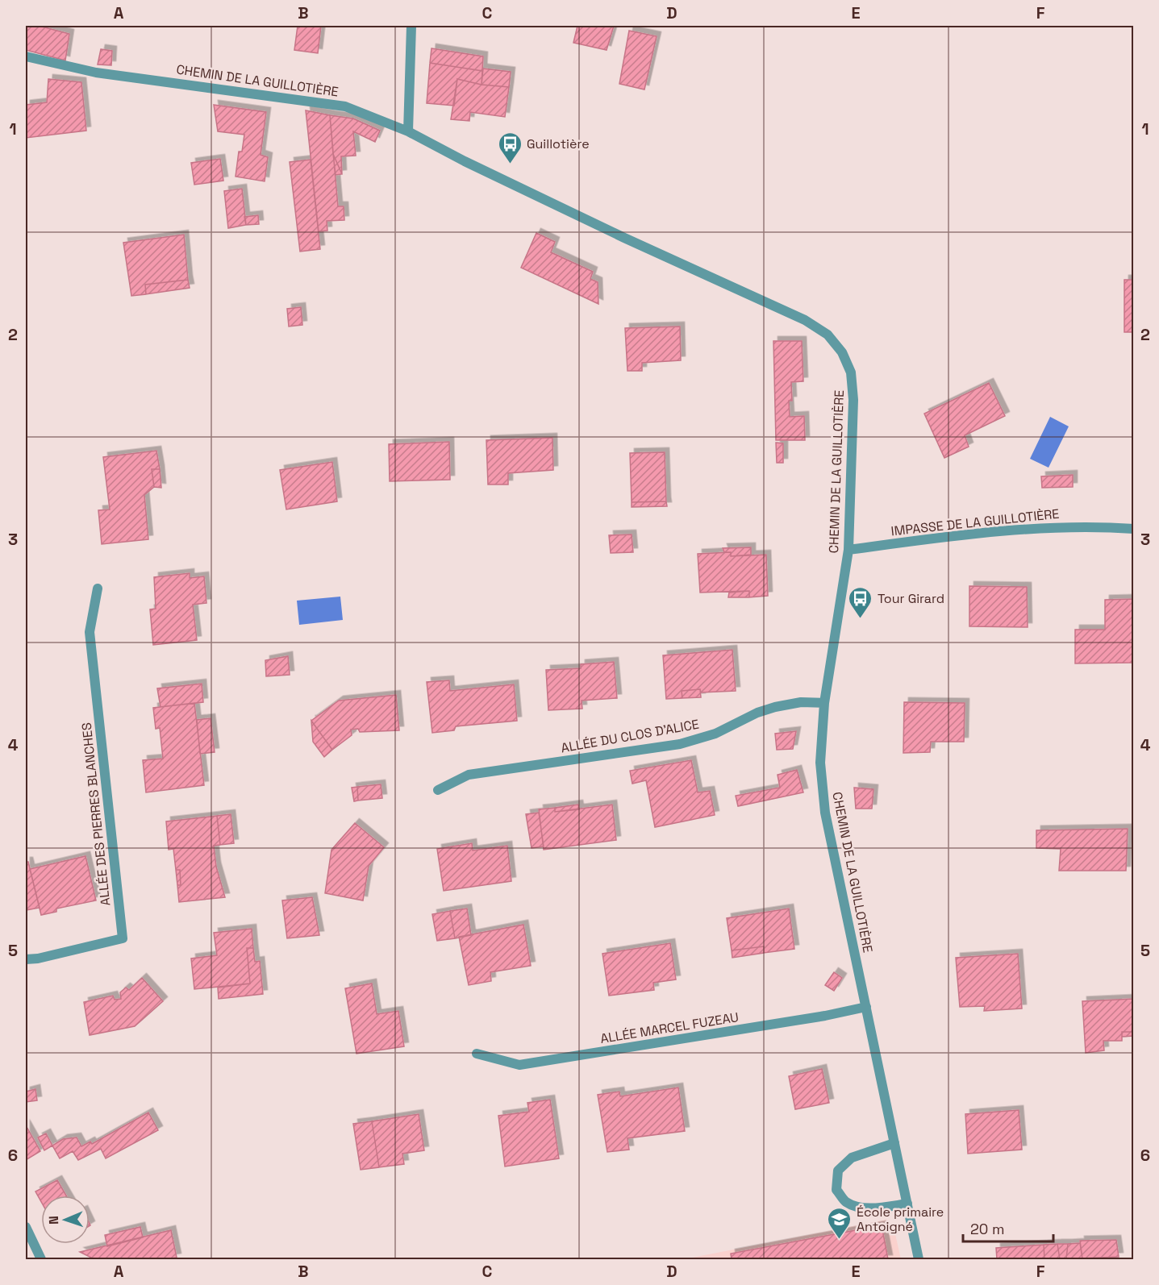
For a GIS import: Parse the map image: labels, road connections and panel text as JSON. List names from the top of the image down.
{
  "streets": {
    "street": [
      "CHEMIN DE LA GUILLOTIÈRE",
      "IMPASSE DE LA GUILLOTIÈRE",
      "ALLÉE DU CLOS D'ALICE",
      "ALLÉE DES PIERRES BLANCHES",
      "ALLÉE MARCEL FUZEAU"
    ]
  },
  "crossings": [
    ["CHEMIN DE LA GUILLOTIÈRE", "IMPASSE DE LA GUILLOTIÈRE"],
    ["CHEMIN DE LA GUILLOTIÈRE", "ALLÉE DU CLOS D'ALICE"],
    ["CHEMIN DE LA GUILLOTIÈRE", "ALLÉE MARCEL FUZEAU"]
  ],
  "places": {
    "bus stop": ["Guillotière", "Tour Girard"],
    "school or university": ["École primaire Antoigné"]
  },
  "scale_bar": "20 m",
  "north": "left",
  "grid": {
    "columns": [
      "A",
      "B",
      "C",
      "D",
      "E",
      "F"
    ],
    "rows": [
      "1",
      "2",
      "3",
      "4",
      "5",
      "6"
    ]
  }
}
